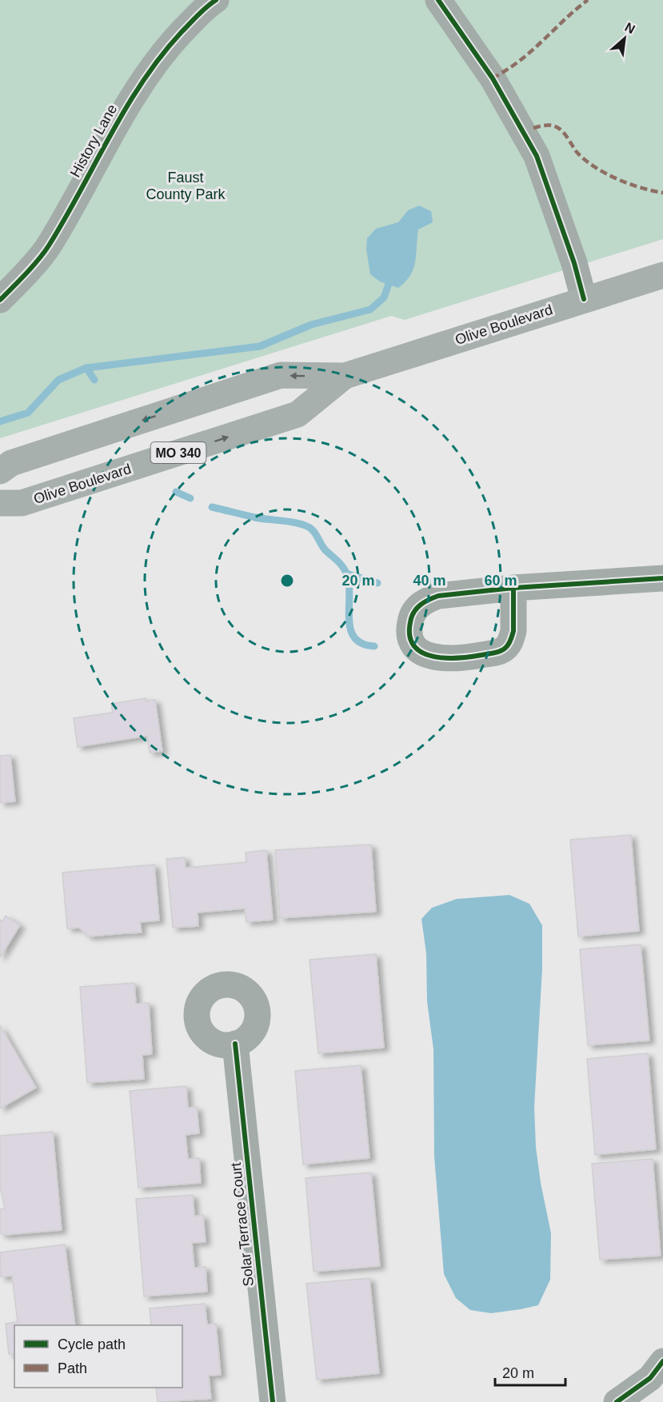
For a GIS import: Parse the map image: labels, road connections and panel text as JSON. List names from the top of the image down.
{
  "streets": {
    "main road": ["Olive Boulevard", "MO 340"],
    "street": ["History Lane", "Solar Terrace Court"]
  },
  "parks": ["Faust County Park"],
  "legend": ["Cycle path", "Path"],
  "scale_bar": "20 m",
  "north": "top right",
  "rings": ["20 m", "40 m", "60 m"]
}
